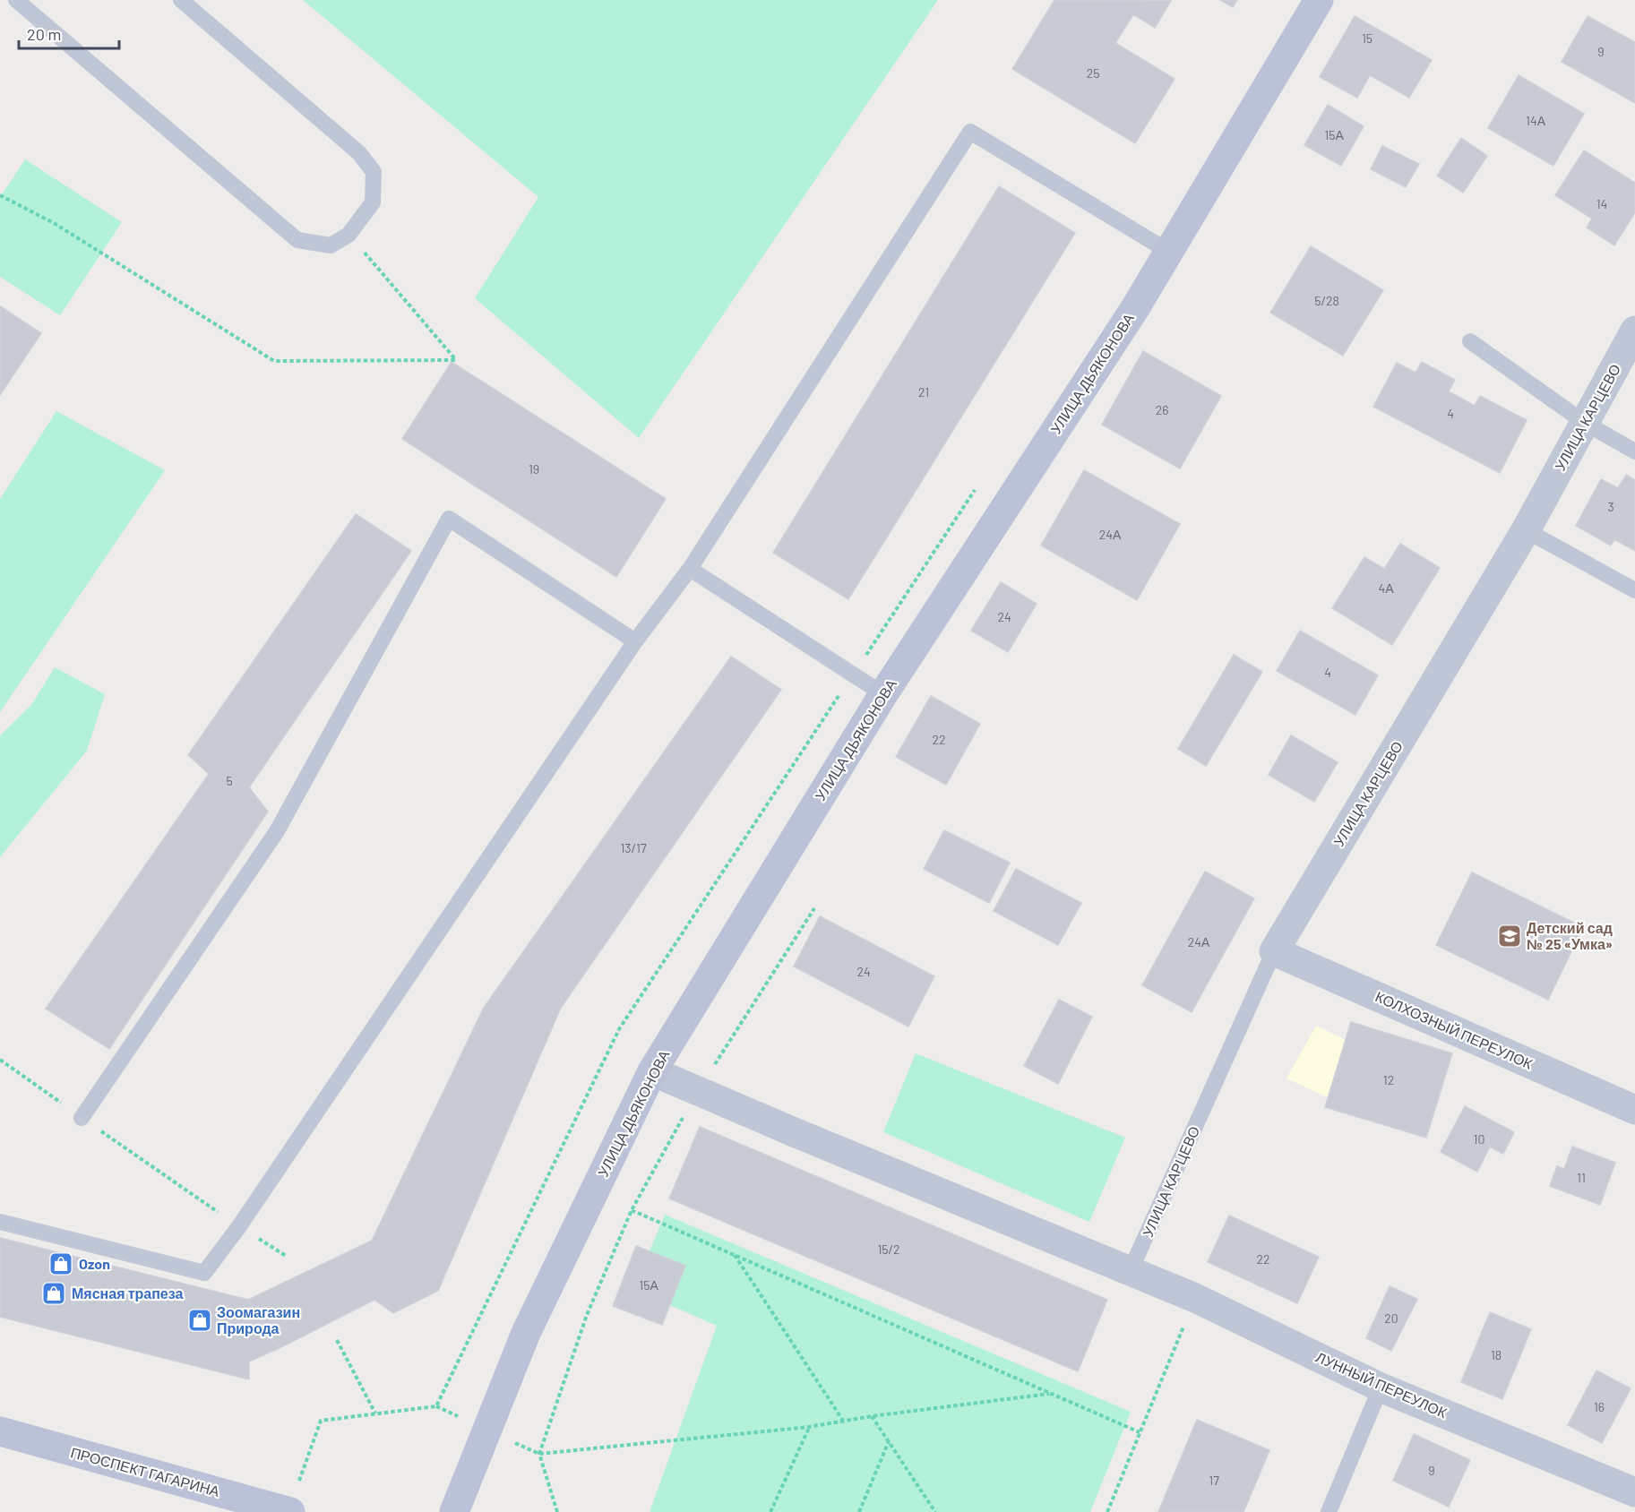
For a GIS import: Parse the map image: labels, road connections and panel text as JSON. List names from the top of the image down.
{
  "streets": {
    "main road": ["УЛИЦА ДЬЯКОНОВА", "ПРОСПЕКТ ГАГАРИНА"],
    "street": ["УЛИЦА КАРЦЕВО", "КОЛХОЗНЫЙ ПЕРЕУЛОК", "ЛУННЫЙ ПЕРЕУЛОК"]
  },
  "crossings": [
    ["УЛИЦА ДЬЯКОНОВА", "ЛУННЫЙ ПЕРЕУЛОК"],
    ["УЛИЦА КАРЦЕВО", "КОЛХОЗНЫЙ ПЕРЕУЛОК"],
    ["УЛИЦА КАРЦЕВО", "ЛУННЫЙ ПЕРЕУЛОК"]
  ],
  "places": {
    "school or university": ["Детский сад № 25 «Умка»"],
    "shop": ["Ozon", "Мясная трапеза", "Зоомагазин Природа"]
  },
  "house_numbers": [
    "15",
    "9",
    "25",
    "14А",
    "15А",
    "14",
    "5/28",
    "21",
    "26",
    "4",
    "19",
    "3",
    "24А",
    "4А",
    "24",
    "4",
    "22",
    "5",
    "13/17",
    "24А",
    "24",
    "12",
    "10",
    "11",
    "15/2",
    "22",
    "15А",
    "20",
    "18",
    "16",
    "9",
    "17"
  ],
  "scale_bar": "20 m"
}
